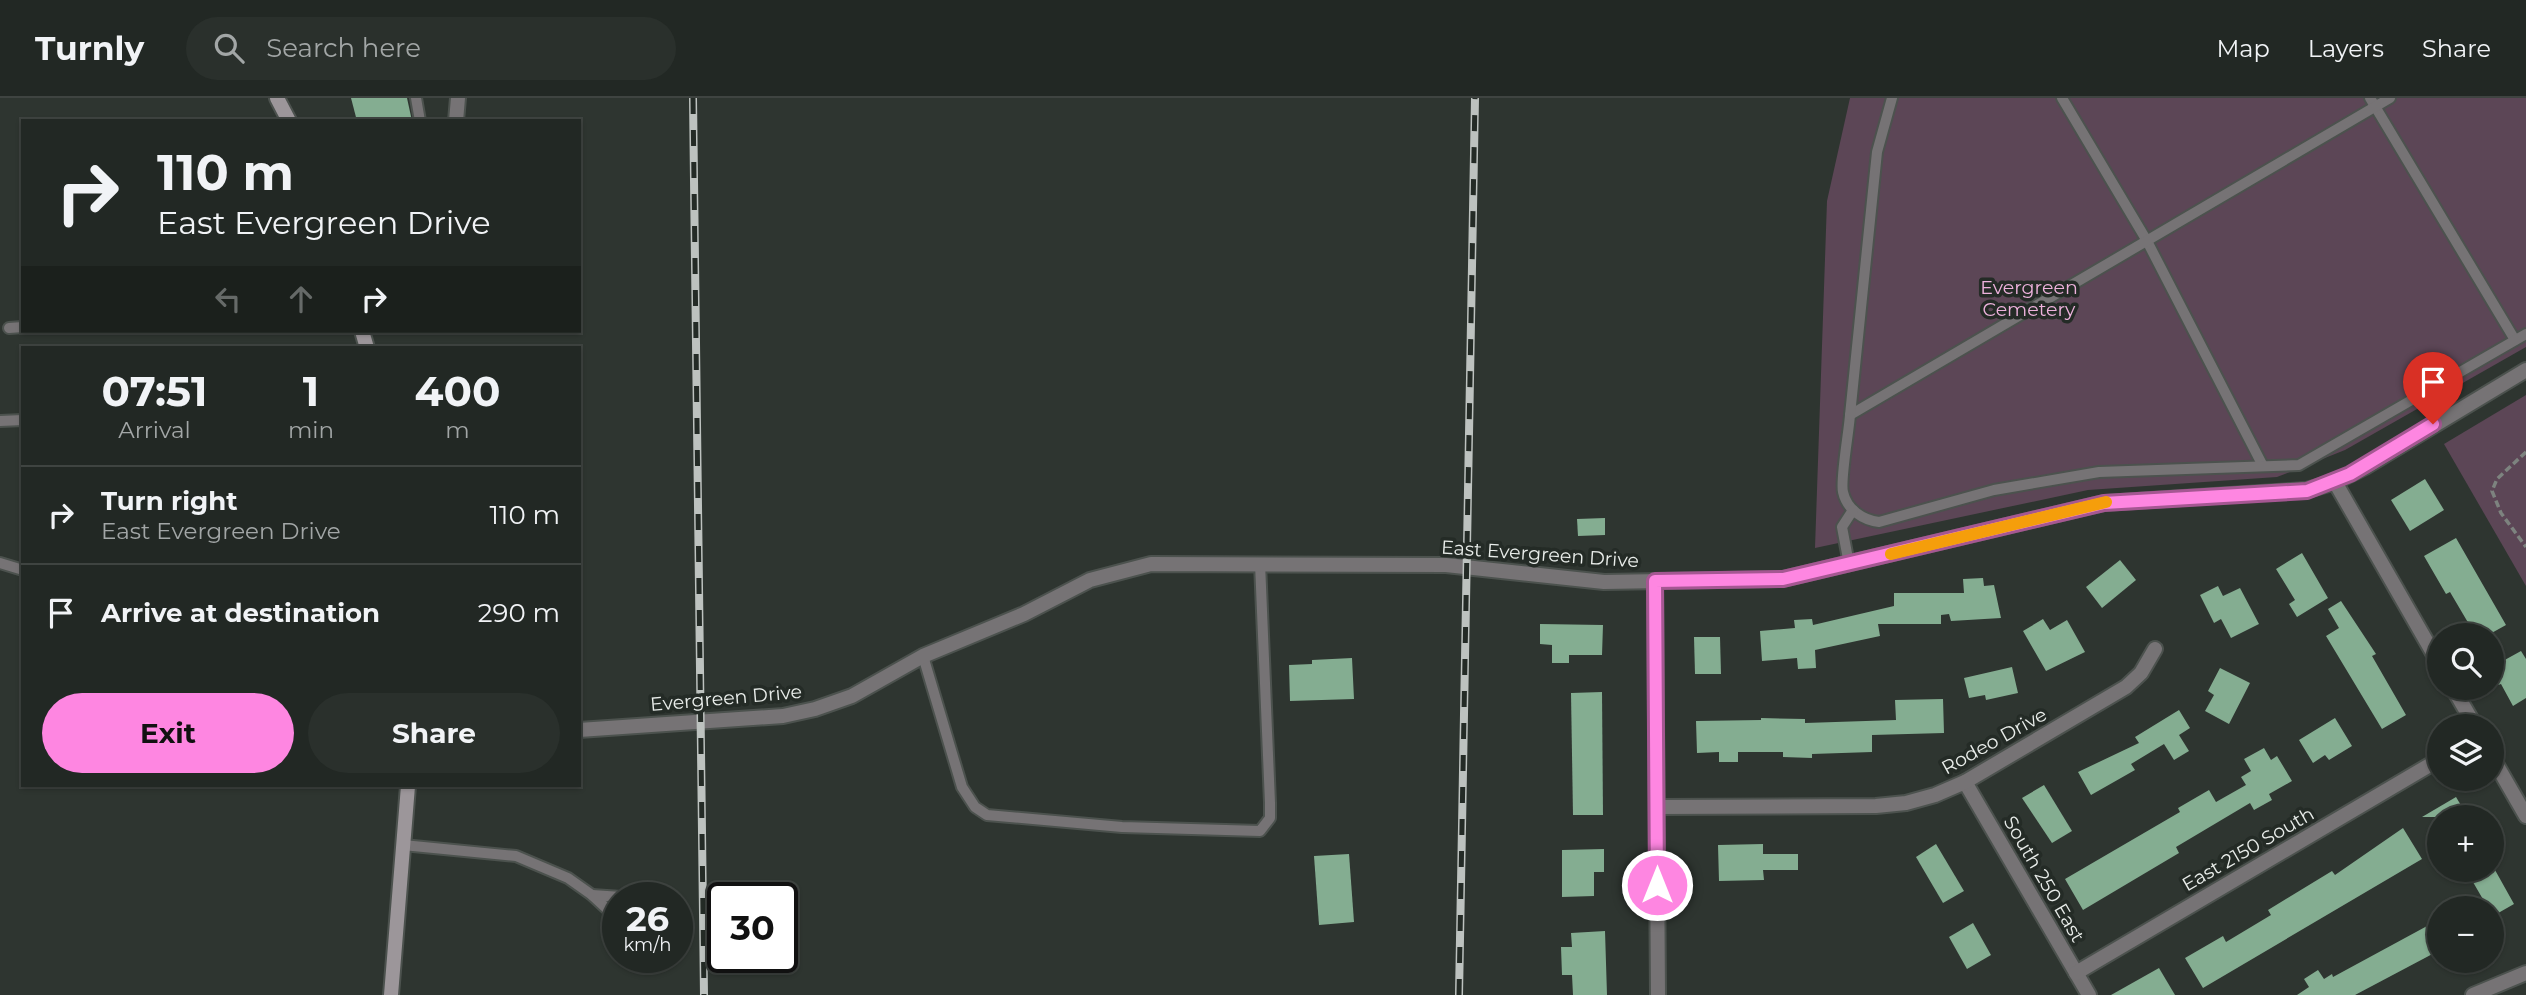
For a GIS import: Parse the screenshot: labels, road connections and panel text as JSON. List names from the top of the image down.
{
  "streets": {
    "street": [
      "East Evergreen Drive",
      "Evergreen Drive",
      "Rodeo Drive",
      "East 2150 South",
      "South 250 East"
    ]
  },
  "crossings": [
    ["East Evergreen Drive", "Evergreen Drive"],
    ["Rodeo Drive", "South 250 East"],
    ["East 2150 South", "South 250 East"]
  ],
  "parks": ["Evergreen Cemetery"],
  "page": {
    "header": "Turnly",
    "search": "Search here",
    "nav": ["Map", "Layers", "Share"],
    "turn": ["110 m", "East Evergreen Drive"],
    "eta": [
      "07:51",
      "Arrival",
      "1",
      "min",
      "400",
      "m"
    ],
    "list": [
      {
        "name": "Turn right",
        "note": "East Evergreen Drive",
        "value": "110 m"
      },
      {
        "name": "Arrive at destination",
        "value": "290 m"
      }
    ],
    "map_buttons": ["+", "−"],
    "buttons": ["Exit", "Share"],
    "speed": "26 km/h",
    "limit": "30"
  }
}
